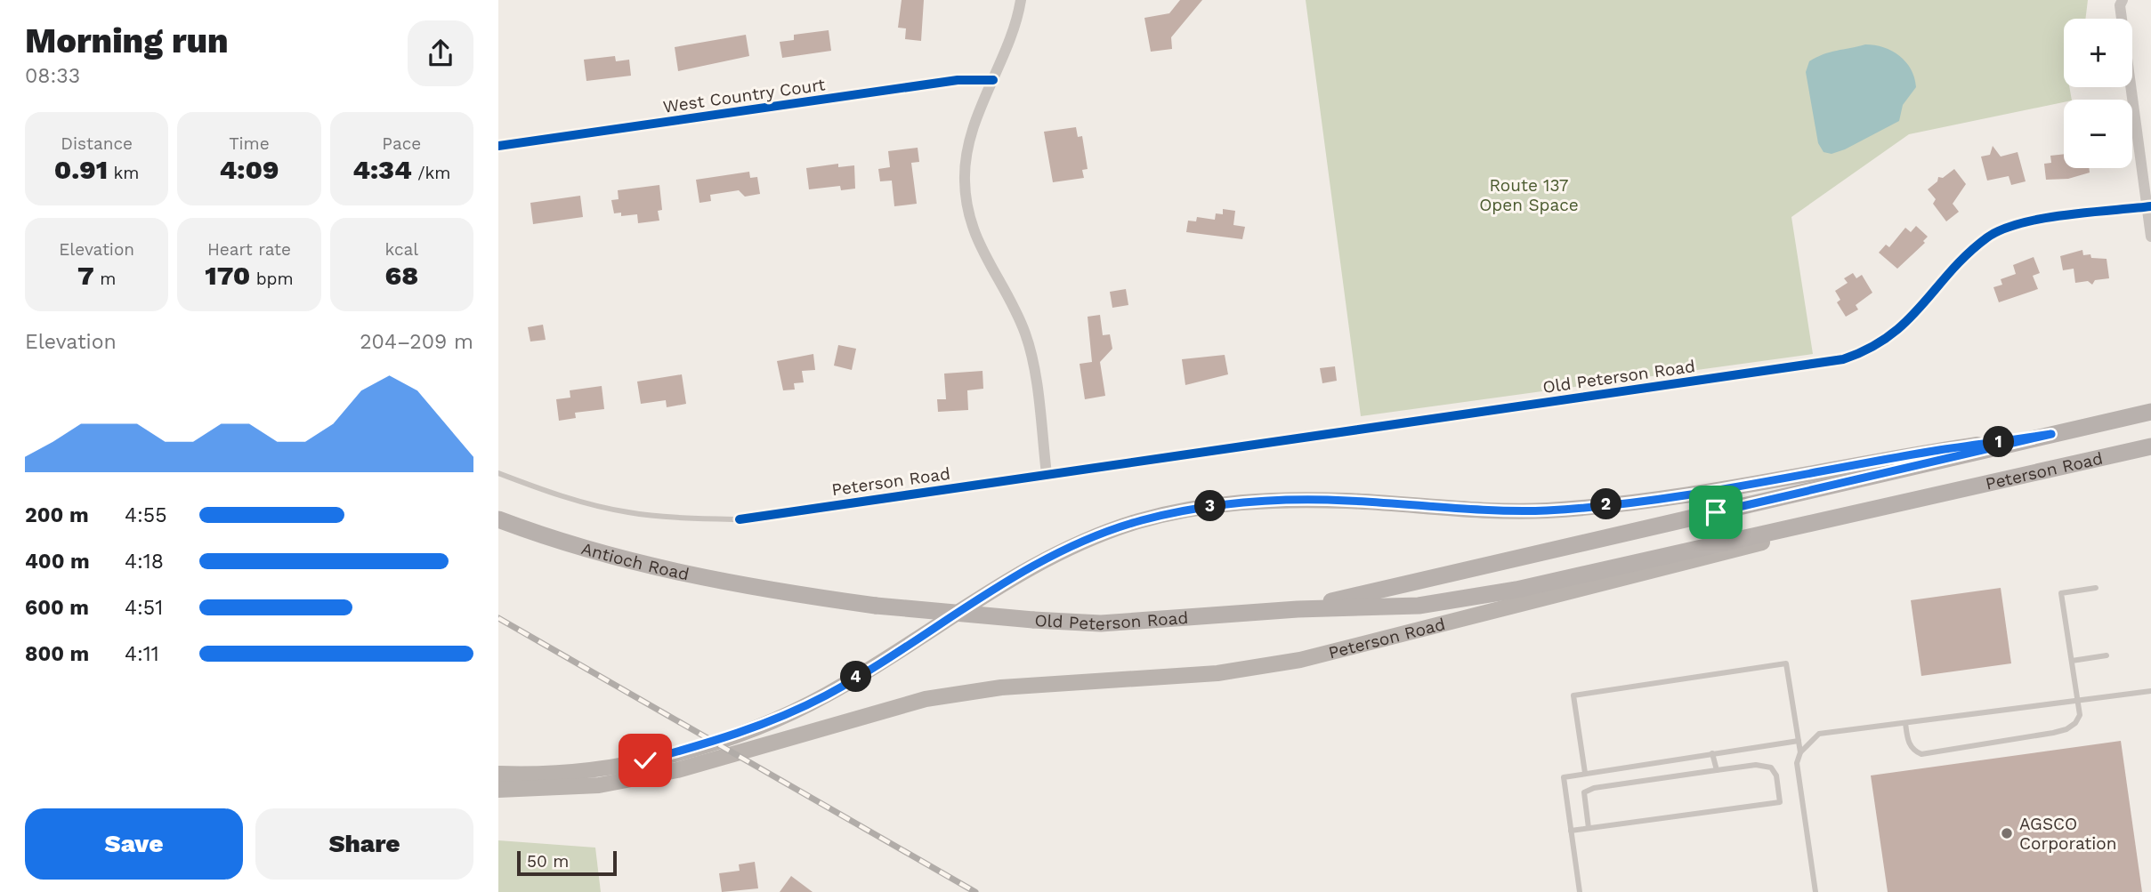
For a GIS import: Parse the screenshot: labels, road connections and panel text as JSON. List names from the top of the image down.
{
  "streets": {
    "main road": ["Old Peterson Road", "Peterson Road", "Antioch Road"],
    "street": ["West Country Court"]
  },
  "crossings": [
    ["Old Peterson Road", "Peterson Road"],
    ["Old Peterson Road", "Antioch Road"]
  ],
  "parks": ["Route 137 Open Space"],
  "places": ["AGSCO Corporation"],
  "scale_bar": "50 m",
  "page": {
    "heading": ["Morning run", "08:33"],
    "map_buttons": ["+", "−"],
    "stats": [
      ["Distance", "0.91 km"],
      ["Time", "4:09"],
      ["Pace", "4:34 /km"],
      ["Elevation", "7 m"],
      ["Heart rate", "170 bpm"],
      ["kcal", "68"]
    ],
    "chart": ["Elevation", "204–209 m"],
    "pins": [
      "1",
      "2",
      "3",
      "4"
    ],
    "list": [
      {
        "name": "200 m",
        "note": "4:55"
      },
      {
        "name": "400 m",
        "note": "4:18"
      },
      {
        "name": "600 m",
        "note": "4:51"
      },
      {
        "name": "800 m",
        "note": "4:11"
      }
    ],
    "buttons": ["Save", "Share"],
    "scale": "50 m"
  }
}
